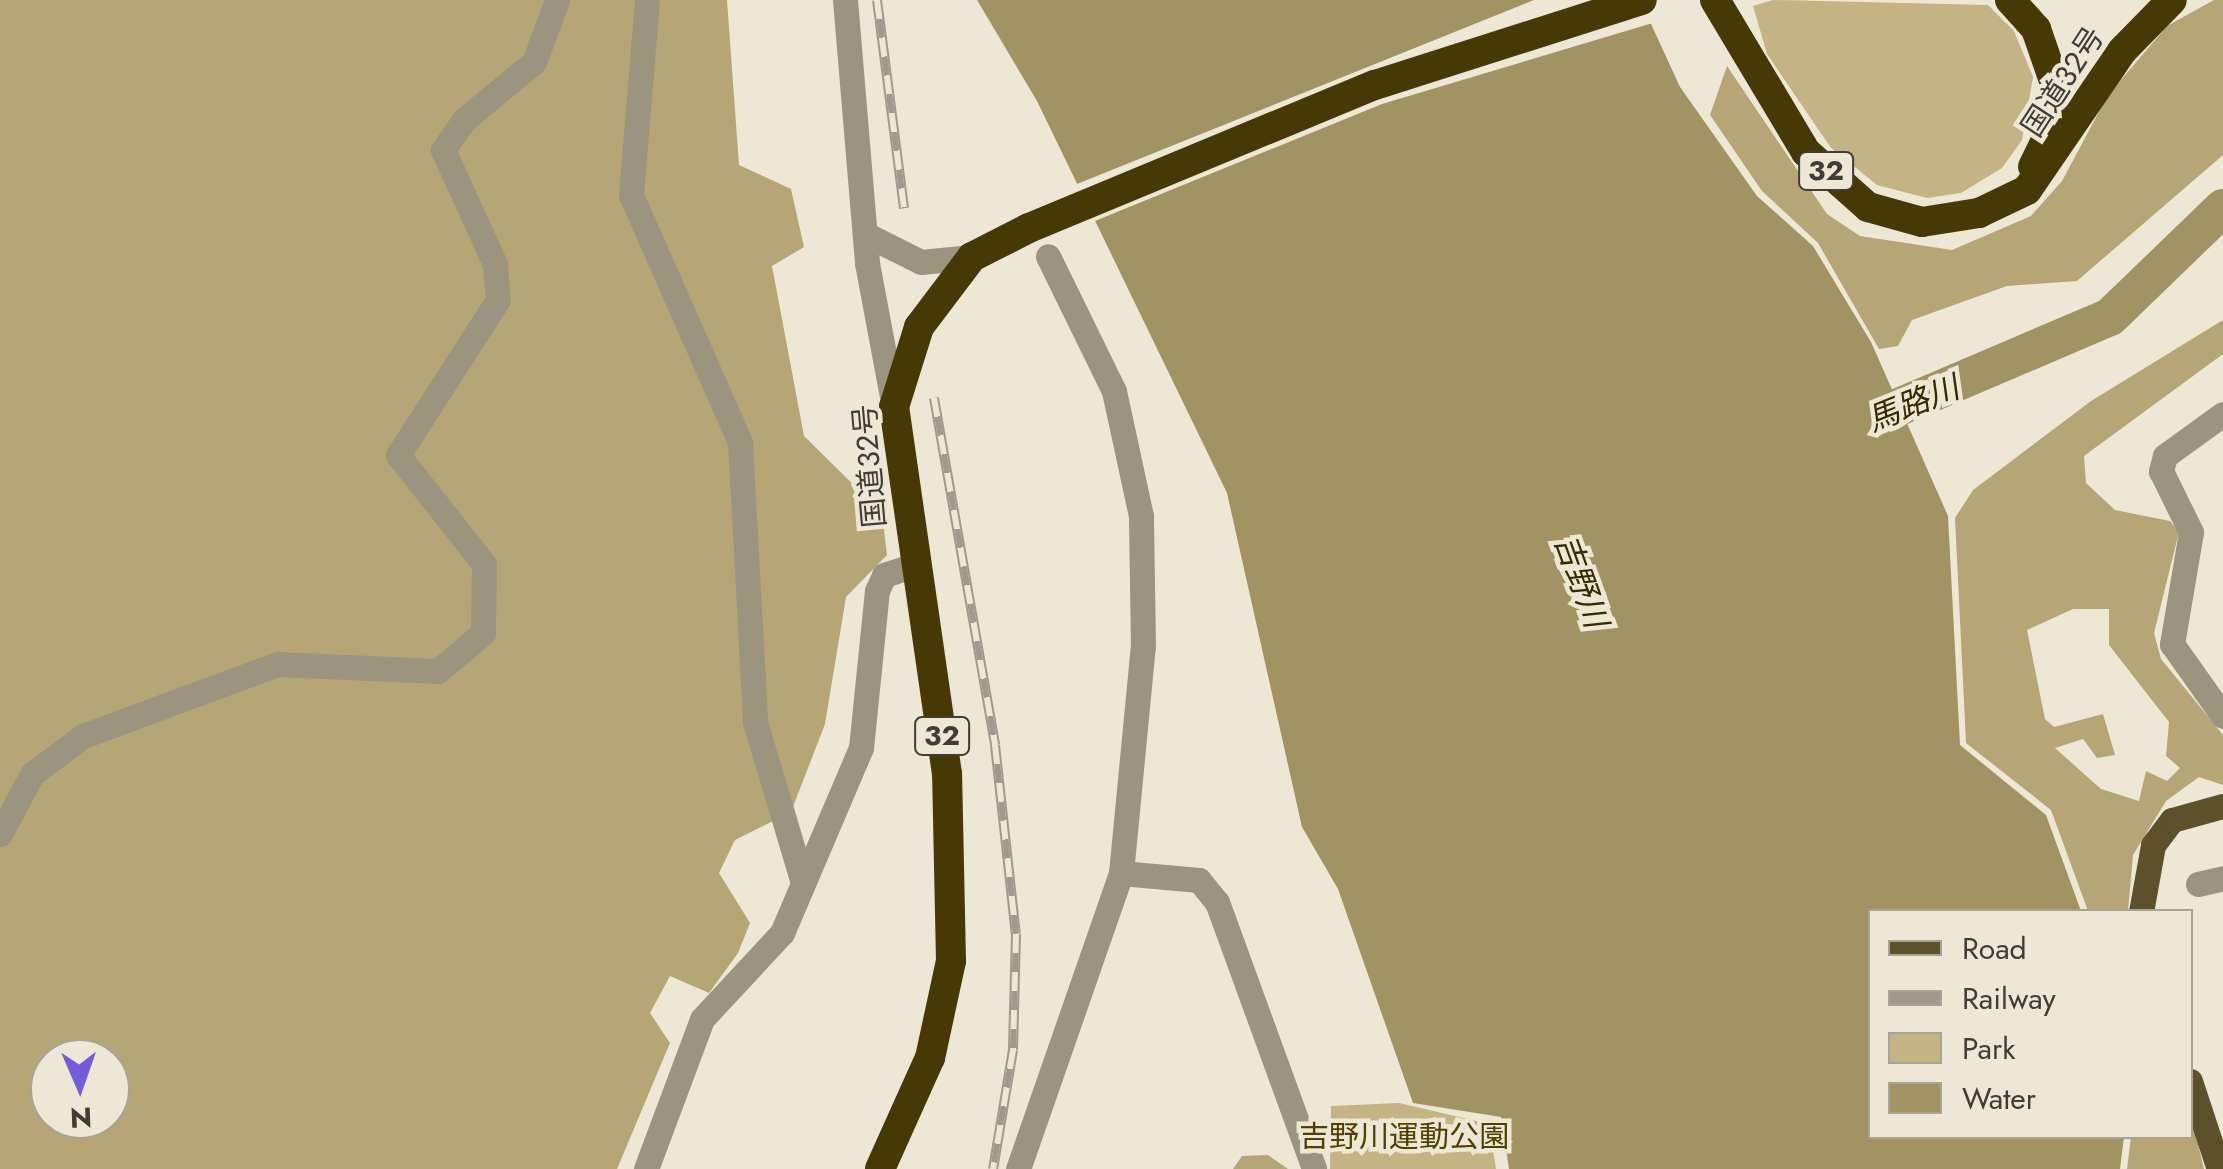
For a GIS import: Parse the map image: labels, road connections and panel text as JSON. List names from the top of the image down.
{
  "streets": {
    "highway": ["国道32号", "32"]
  },
  "water": ["馬路川", "吉野川"],
  "parks": ["吉野川運動公園"],
  "legend": [
    "Road",
    "Railway",
    "Park",
    "Water"
  ],
  "north": "bottom"
}
